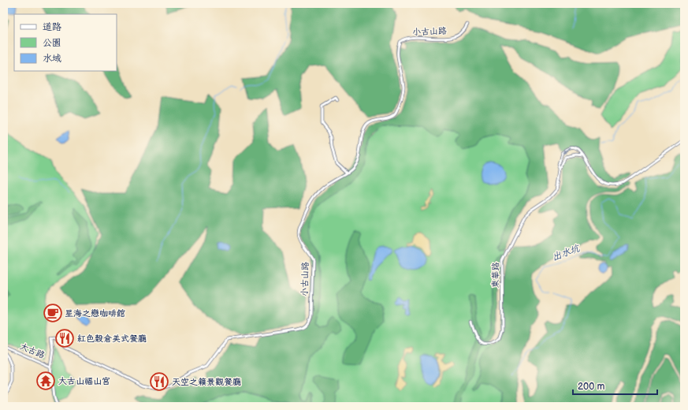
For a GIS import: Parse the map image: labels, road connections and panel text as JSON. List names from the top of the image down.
{
  "streets": {
    "street": ["小古山路", "東華路", "大古路"]
  },
  "crossings": [
    ["小古山路", "大古路"]
  ],
  "water": ["出水坑"],
  "places": {
    "cafe": ["星海之戀咖啡館"],
    "restaurant": ["紅色榖倉美式餐廳", "天空之籟景觀餐廳"],
    "temple": ["大古山福山宮"]
  },
  "legend": ["道路", "公園", "水域"],
  "scale_bar": "200 m"
}
